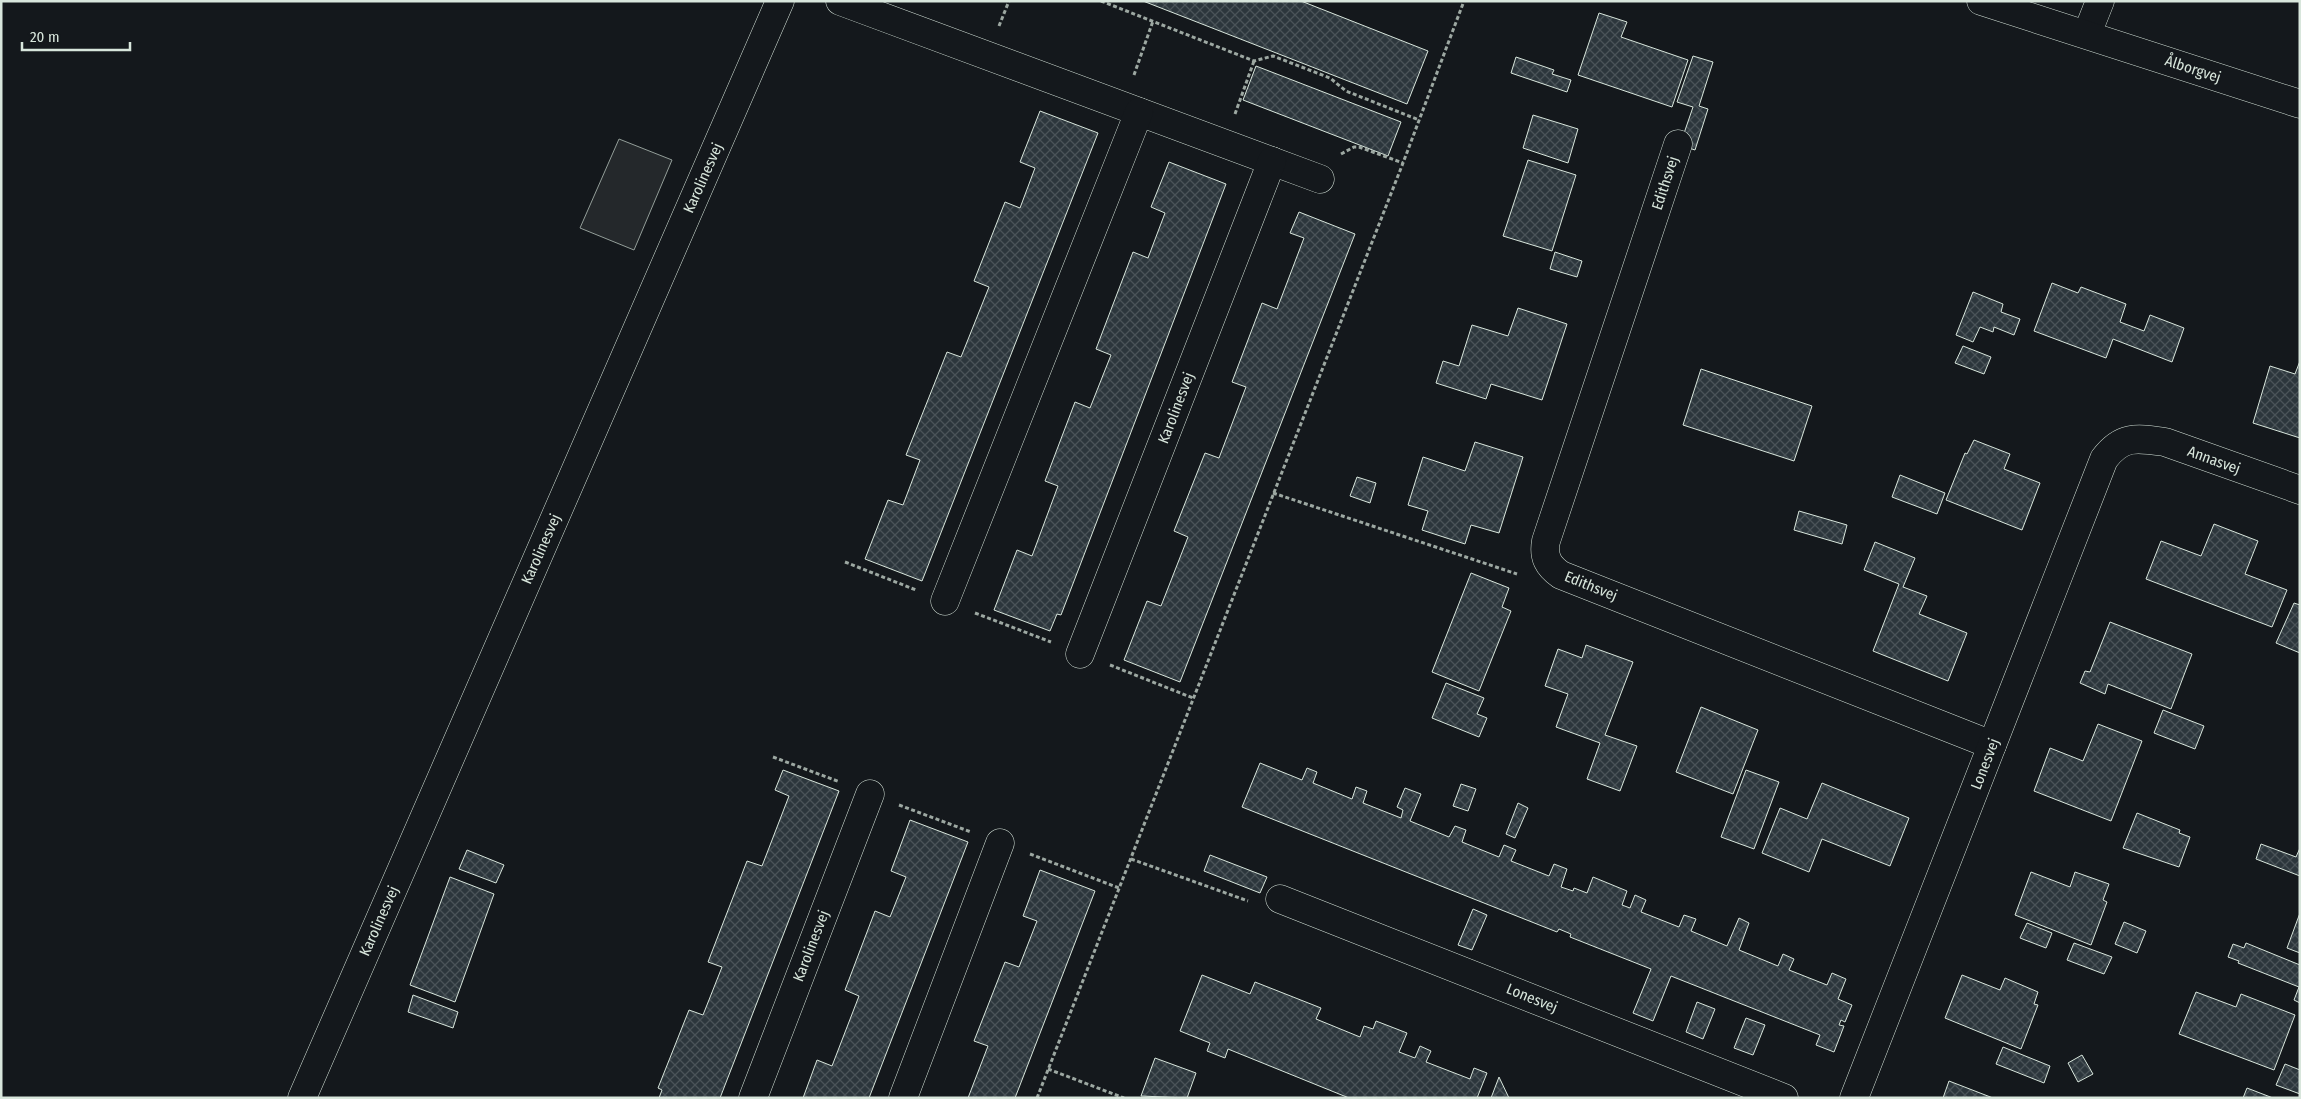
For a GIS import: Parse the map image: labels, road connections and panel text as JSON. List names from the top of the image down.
{
  "streets": {
    "street": [
      "Ålborgvej",
      "Karolinesvej",
      "Edithsvej",
      "Annasvej",
      "Lonesvej"
    ]
  },
  "crossings": [
    ["Edithsvej", "Lonesvej"],
    ["Annasvej", "Lonesvej"]
  ],
  "scale_bar": "20 m"
}
